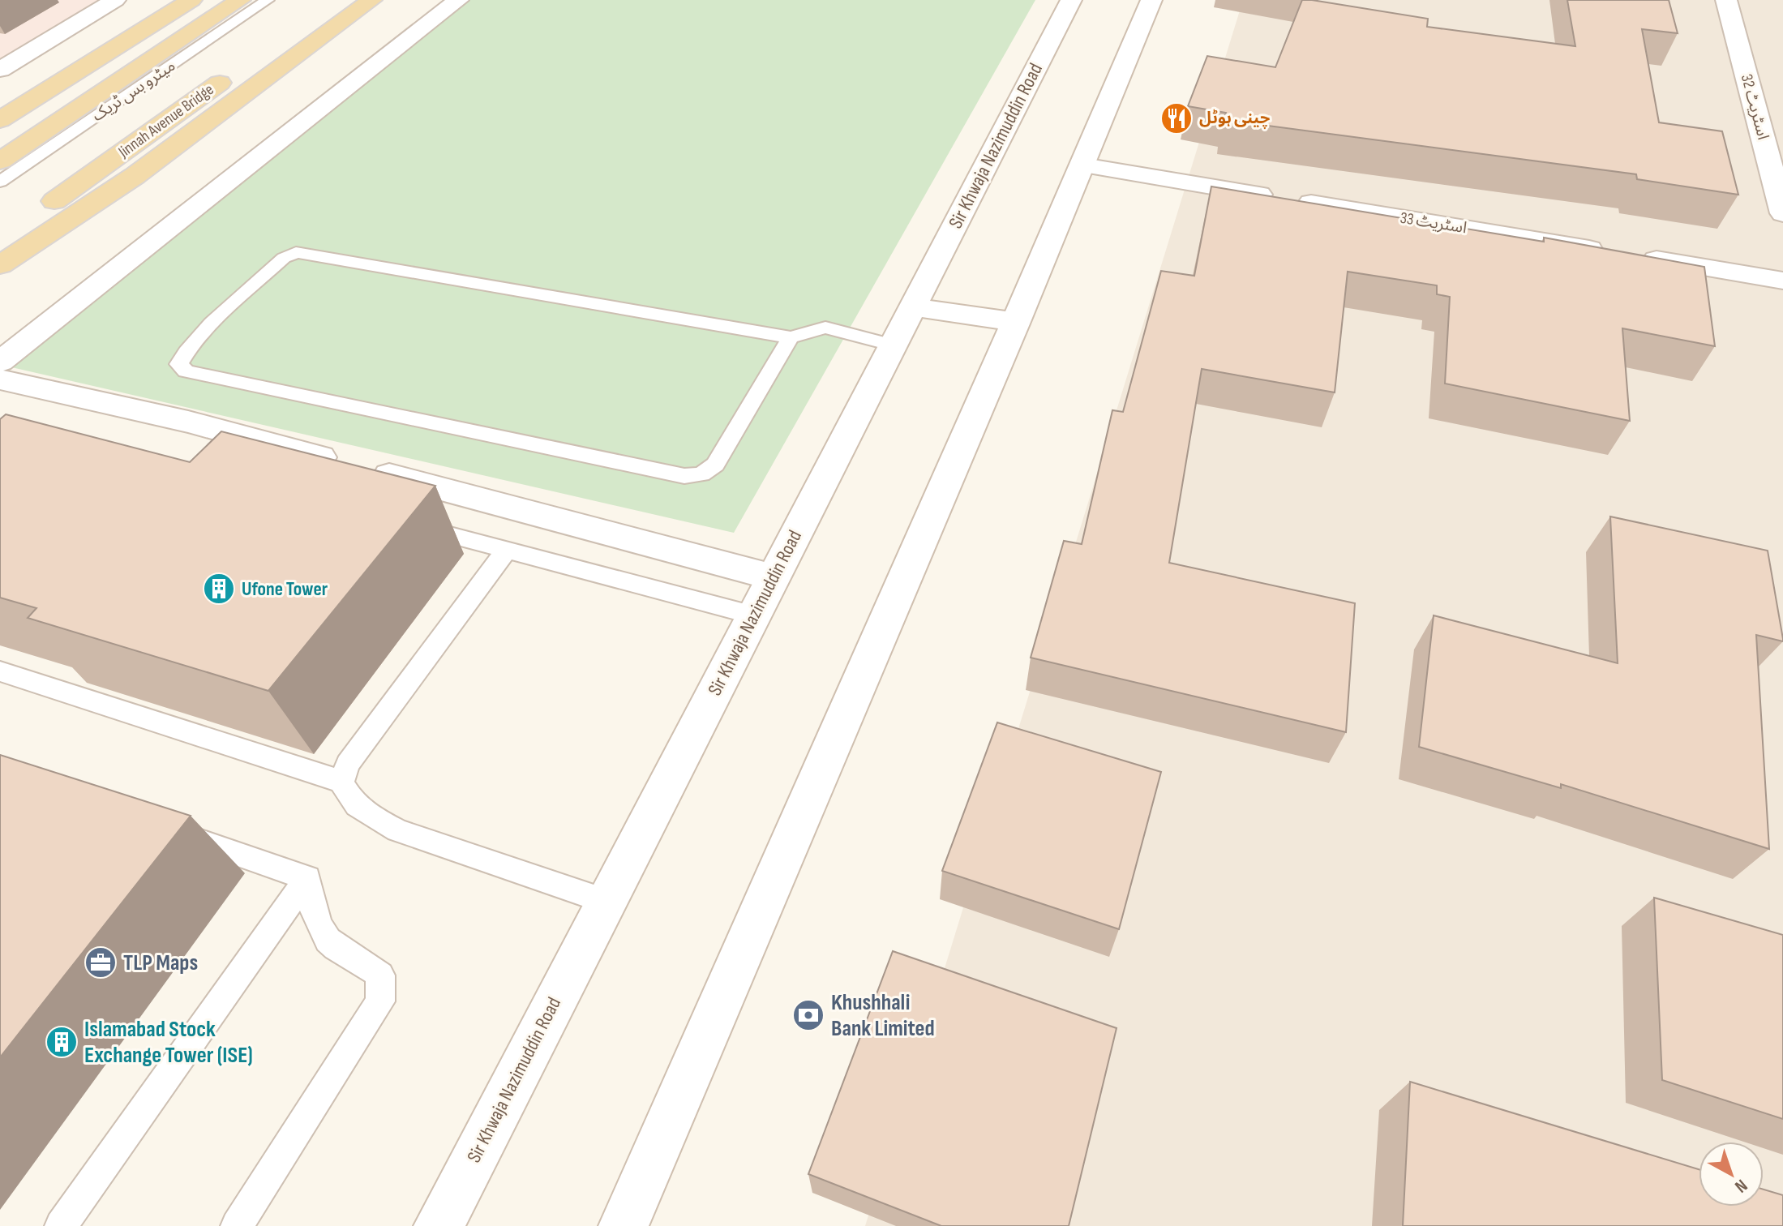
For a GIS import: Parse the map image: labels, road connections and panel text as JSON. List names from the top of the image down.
{
  "streets": {
    "main road": [
      "اسٹریٹ 32",
      "Jinnah Avenue Bridge",
      "Sir Khwaja Nazimuddin Road",
      "اسٹریٹ 33"
    ],
    "lane": ["میٹرو بس ٹریک"]
  },
  "places": {
    "restaurant": ["چینی ہوٹل"],
    "building": ["Ufone Tower", "Islamabad Stock Exchange Tower (ISE)"],
    "office": ["TLP Maps"],
    "bank": ["Khushhali Bank Limited"]
  },
  "north": "bottom right"
}
